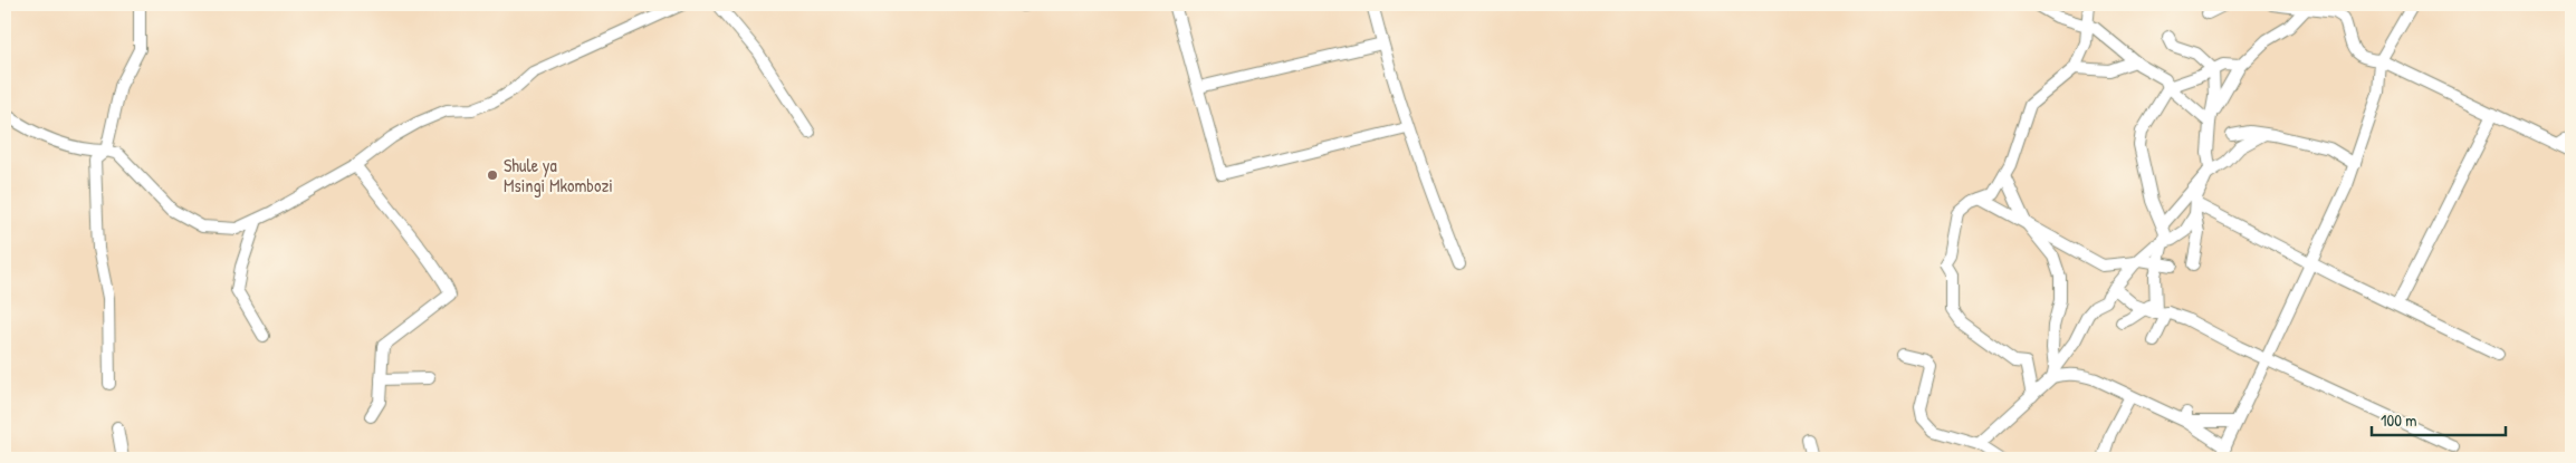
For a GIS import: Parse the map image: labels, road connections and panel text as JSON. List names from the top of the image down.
{
  "places": ["Shule ya Msingi Mkombozi"],
  "scale_bar": "100 m"
}
